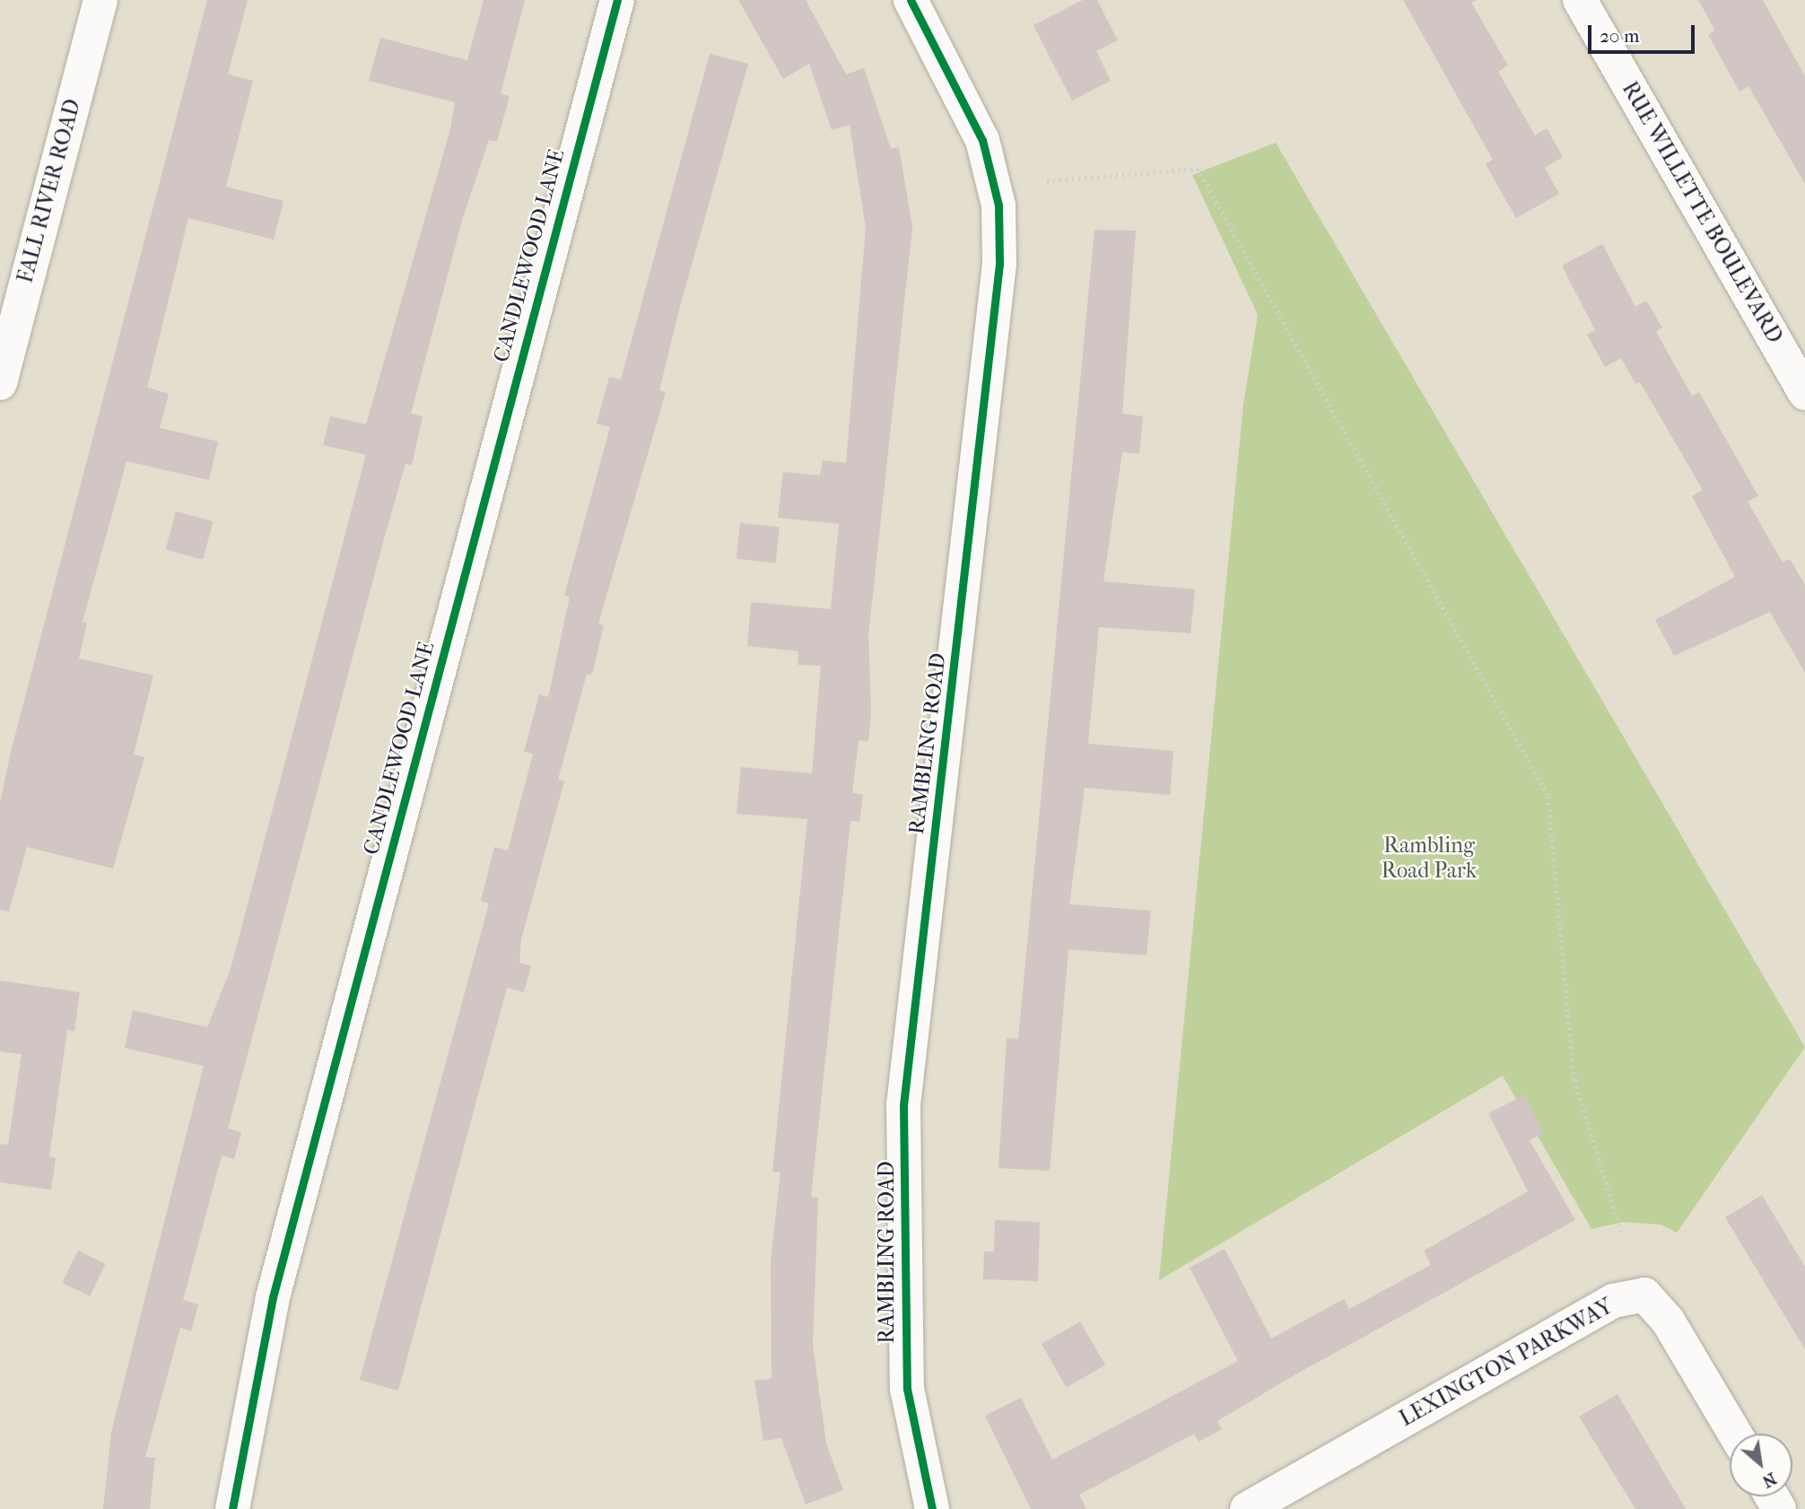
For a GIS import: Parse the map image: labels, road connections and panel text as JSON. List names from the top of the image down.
{
  "streets": {
    "street": [
      "FALL RIVER ROAD",
      "RUE WILLETTE BOULEVARD",
      "CANDLEWOOD LANE",
      "RAMBLING ROAD",
      "LEXINGTON PARKWAY"
    ]
  },
  "parks": ["Rambling Road Park"],
  "scale_bar": "20 m",
  "north": "bottom right"
}
